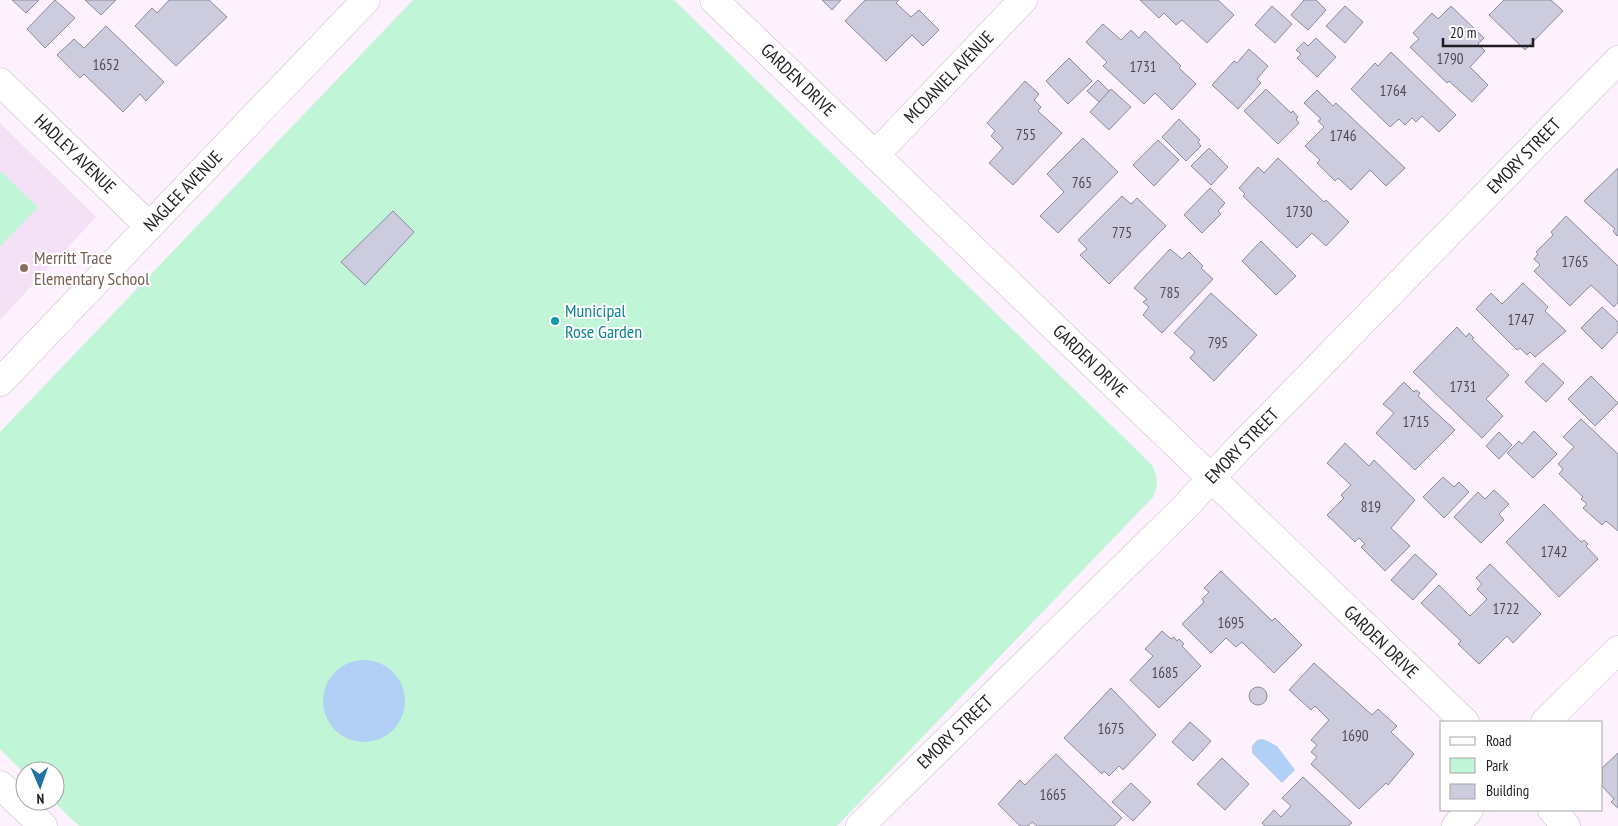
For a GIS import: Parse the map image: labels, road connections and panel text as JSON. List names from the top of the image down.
{
  "streets": {
    "street": [
      "MCDANIEL AVENUE",
      "GARDEN DRIVE",
      "HADLEY AVENUE",
      "EMORY STREET",
      "NAGLEE AVENUE"
    ]
  },
  "crossings": [
    ["MCDANIEL AVENUE", "GARDEN DRIVE"],
    ["GARDEN DRIVE", "EMORY STREET"],
    ["HADLEY AVENUE", "NAGLEE AVENUE"]
  ],
  "places": ["Merritt Trace Elementary School", "Municipal Rose Garden"],
  "house_numbers": [
    "1790",
    "1652",
    "1731",
    "1764",
    "755",
    "1746",
    "765",
    "1730",
    "775",
    "1765",
    "785",
    "1747",
    "795",
    "1731",
    "1715",
    "819",
    "1742",
    "1722",
    "1695",
    "1685",
    "1675",
    "1690",
    "1665"
  ],
  "legend": ["Road", "Park", "Building"],
  "scale_bar": "20 m",
  "north": "bottom"
}
